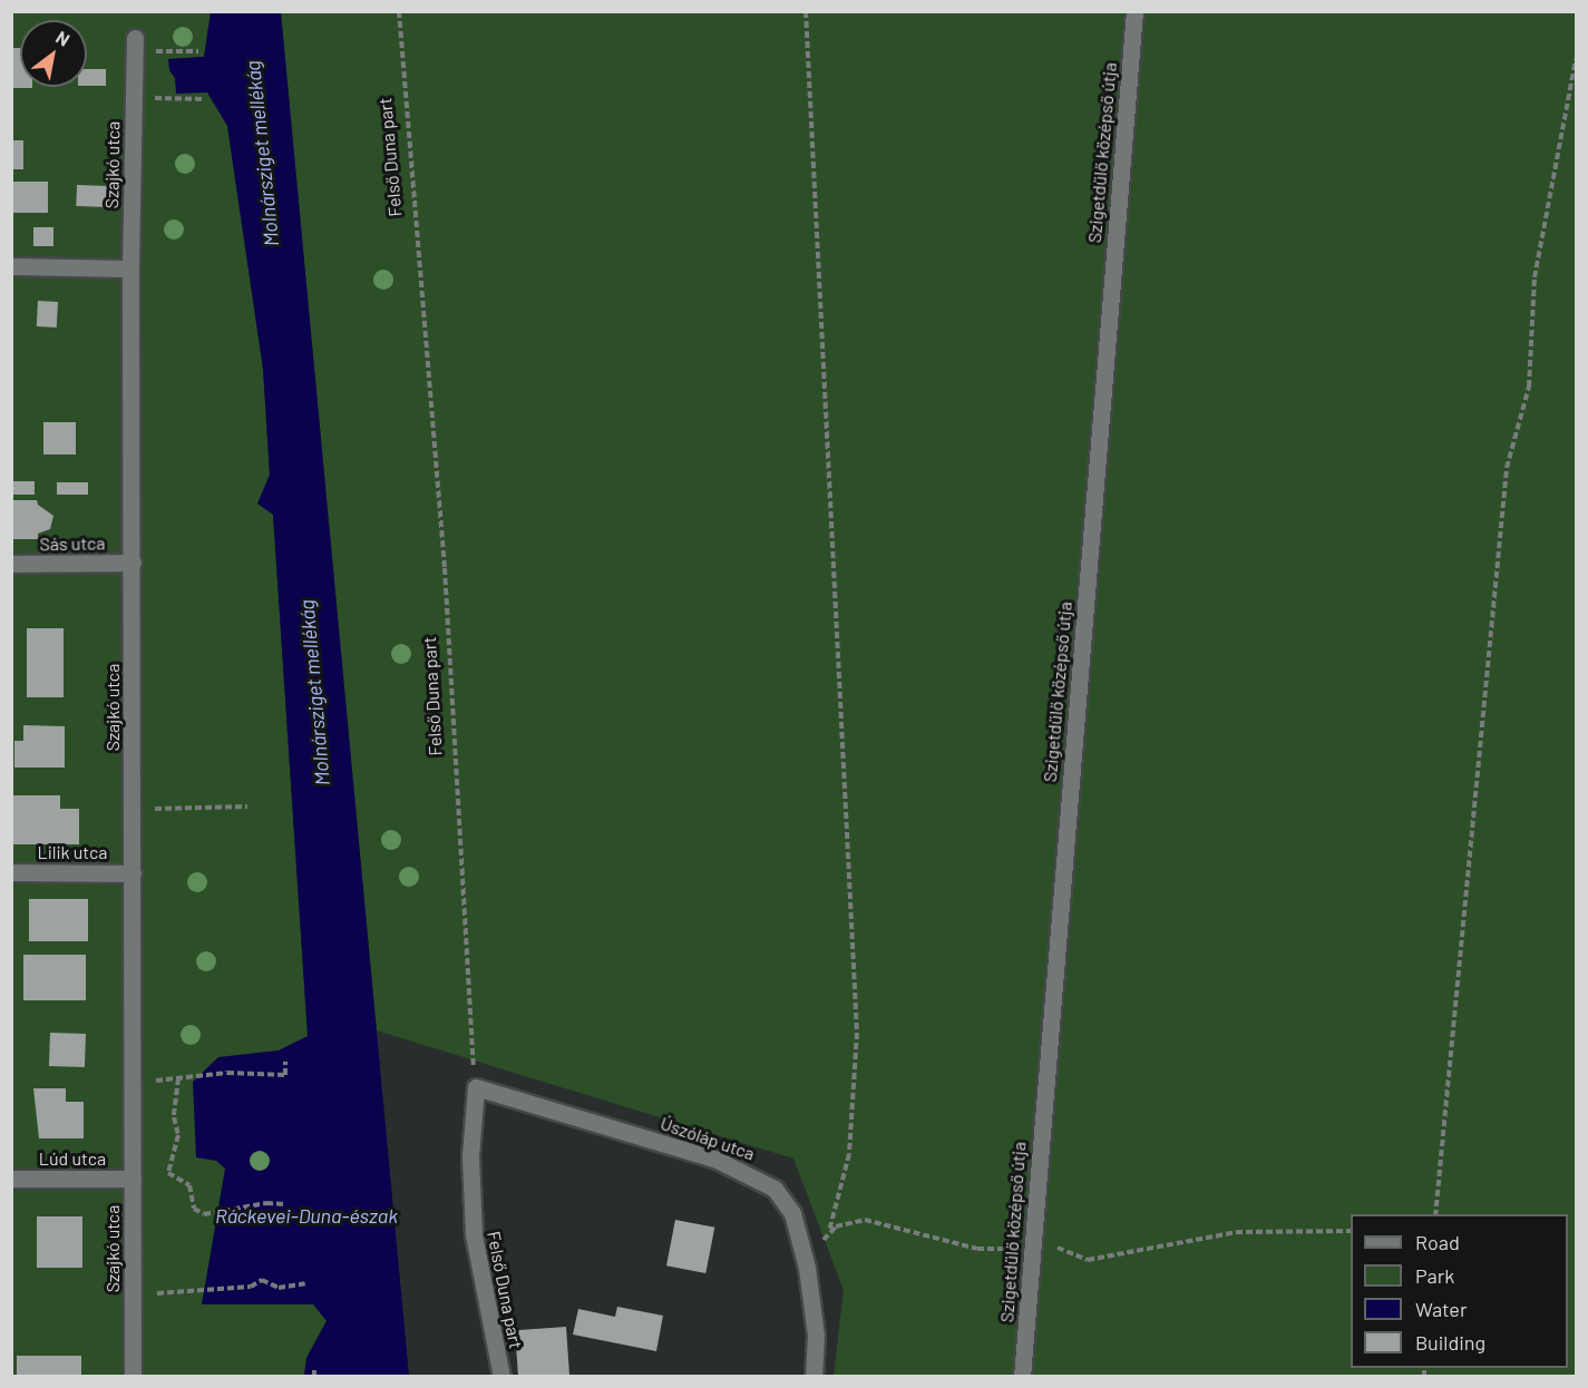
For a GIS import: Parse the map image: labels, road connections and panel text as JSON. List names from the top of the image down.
{
  "streets": {
    "street": [
      "Szigetdűlő középső útja",
      "Felső Duna part",
      "Szajkó utca",
      "Sás utca",
      "Lilik utca",
      "Úszóláp utca",
      "Lúd utca"
    ]
  },
  "crossings": [
    ["Felső Duna part", "Úszóláp utca"],
    ["Szajkó utca", "Sás utca"],
    ["Szajkó utca", "Lilik utca"],
    ["Szajkó utca", "Lúd utca"]
  ],
  "water": ["Molnársziget mellékág", "Ráckevei-Duna-észak"],
  "legend": [
    "Road",
    "Park",
    "Water",
    "Building"
  ],
  "north": "top right"
}
